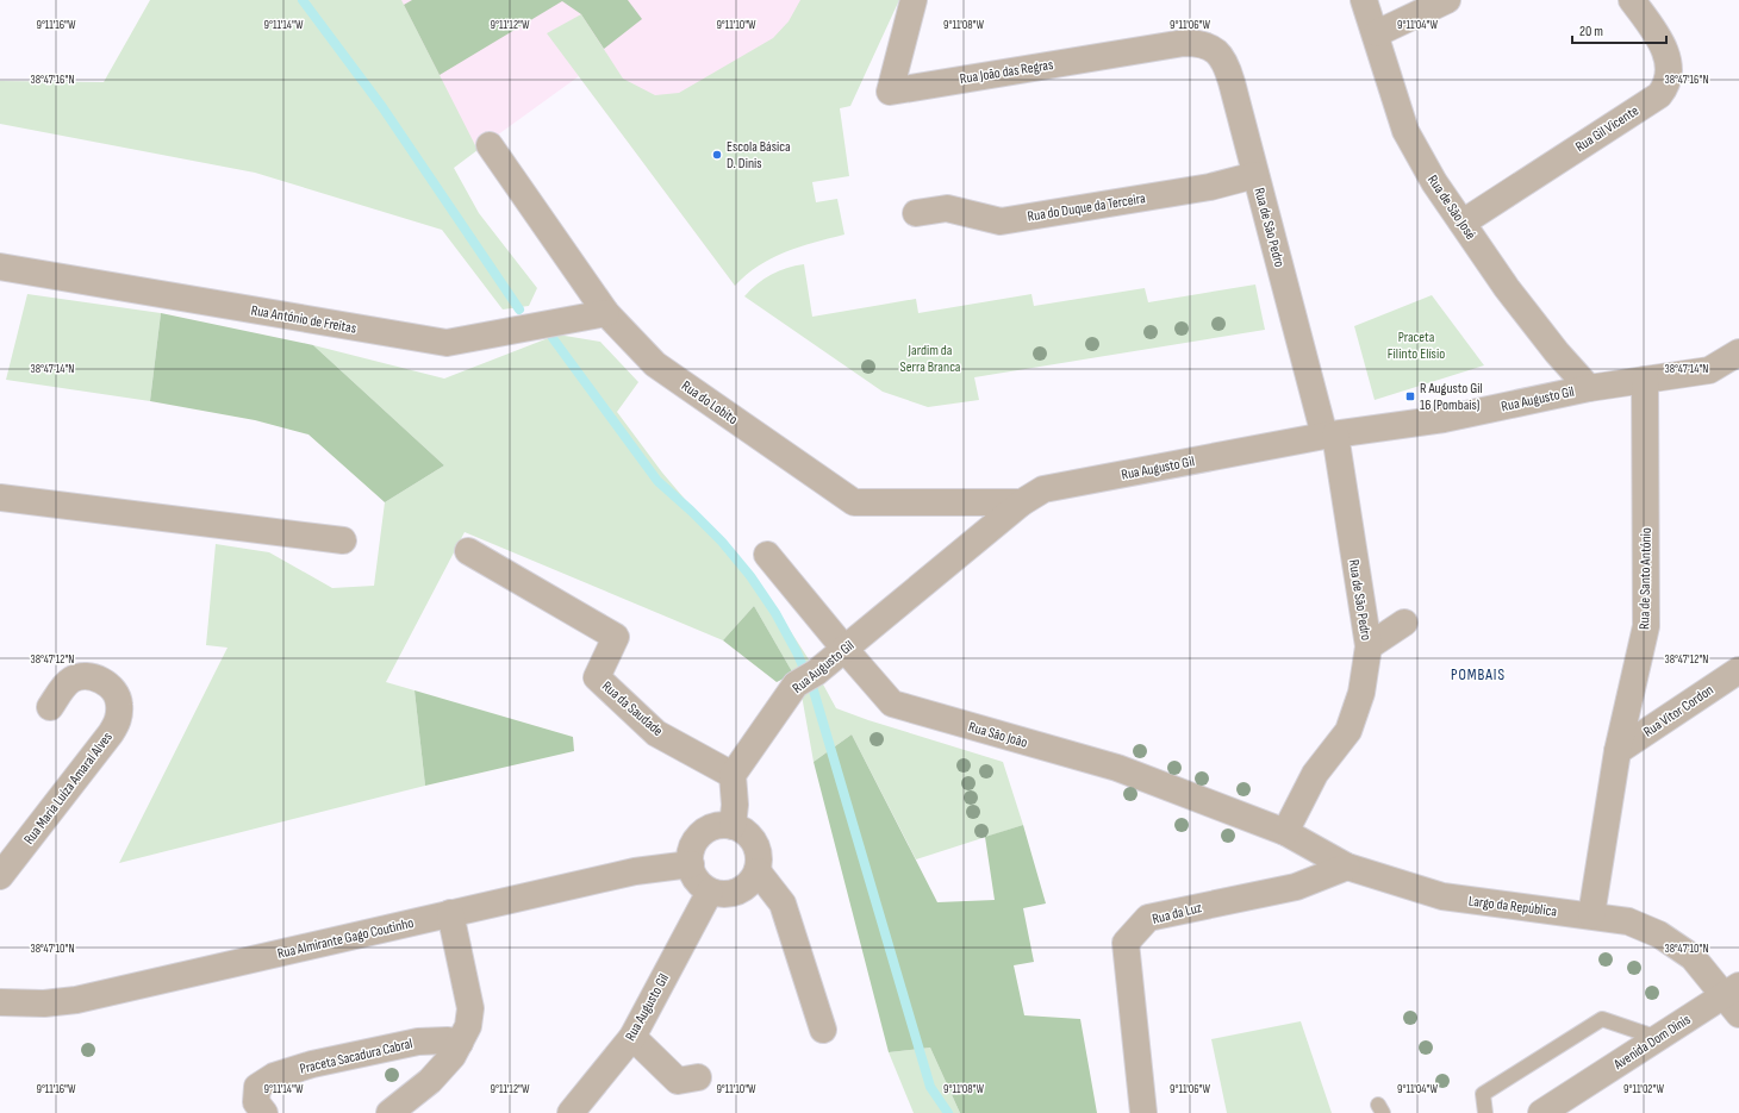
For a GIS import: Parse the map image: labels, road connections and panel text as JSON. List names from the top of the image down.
{
  "streets": {
    "street": [
      "Rua João das Regras",
      "Rua Gil Vicente",
      "Rua do Duque da Terceira",
      "Rua de São José",
      "Rua de São Pedro",
      "Rua António de Freitas",
      "Rua Augusto Gil",
      "Rua do Lobito",
      "Rua de Santo António",
      "Rua da Saudade",
      "Rua Vítor Cordon",
      "Rua São João",
      "Rua Maria Luíza Amaral Alves",
      "Largo da República",
      "Rua da Luz",
      "Rua Almirante Gago Coutinho",
      "Avenida Dom Dinis",
      "Praceta Sacadura Cabral"
    ]
  },
  "crossings": [
    ["Rua João das Regras", "Rua de São Pedro"],
    ["Rua Gil Vicente", "Rua de São José"],
    ["Rua do Duque da Terceira", "Rua de São Pedro"],
    ["Rua de São José", "Rua Augusto Gil"],
    ["Rua de São Pedro", "Rua Augusto Gil"],
    ["Rua de São Pedro", "Rua São João"],
    ["Rua de São Pedro", "Largo da República"],
    ["Rua António de Freitas", "Rua do Lobito"],
    ["Rua Augusto Gil", "Rua do Lobito"],
    ["Rua Augusto Gil", "Rua de Santo António"],
    ["Rua Augusto Gil", "Rua da Saudade"],
    ["Rua Augusto Gil", "Rua São João"],
    ["Rua Augusto Gil", "Rua Almirante Gago Coutinho"],
    ["Rua de Santo António", "Rua Vítor Cordon"],
    ["Rua de Santo António", "Largo da República"],
    ["Rua São João", "Largo da República"],
    ["Largo da República", "Rua da Luz"],
    ["Largo da República", "Avenida Dom Dinis"]
  ],
  "districts": ["POMBAIS"],
  "parks": ["Praceta Filinto Elísio", "Jardim da Serra Branca"],
  "places": {
    "other": ["Escola Básica D. Dinis"],
    "transit": ["R Augusto Gil 16 (Pombais)"]
  },
  "scale_bar": "20 m",
  "coordinates": [
    "9°11'16\"W",
    "9°11'14\"W",
    "9°11'12\"W",
    "9°11'10\"W",
    "9°11'08\"W",
    "9°11'06\"W",
    "9°11'04\"W",
    "38°47'16\"N",
    "38°47'14\"N",
    "38°47'12\"N",
    "38°47'10\"N",
    "9°11'02\"W"
  ]
}
